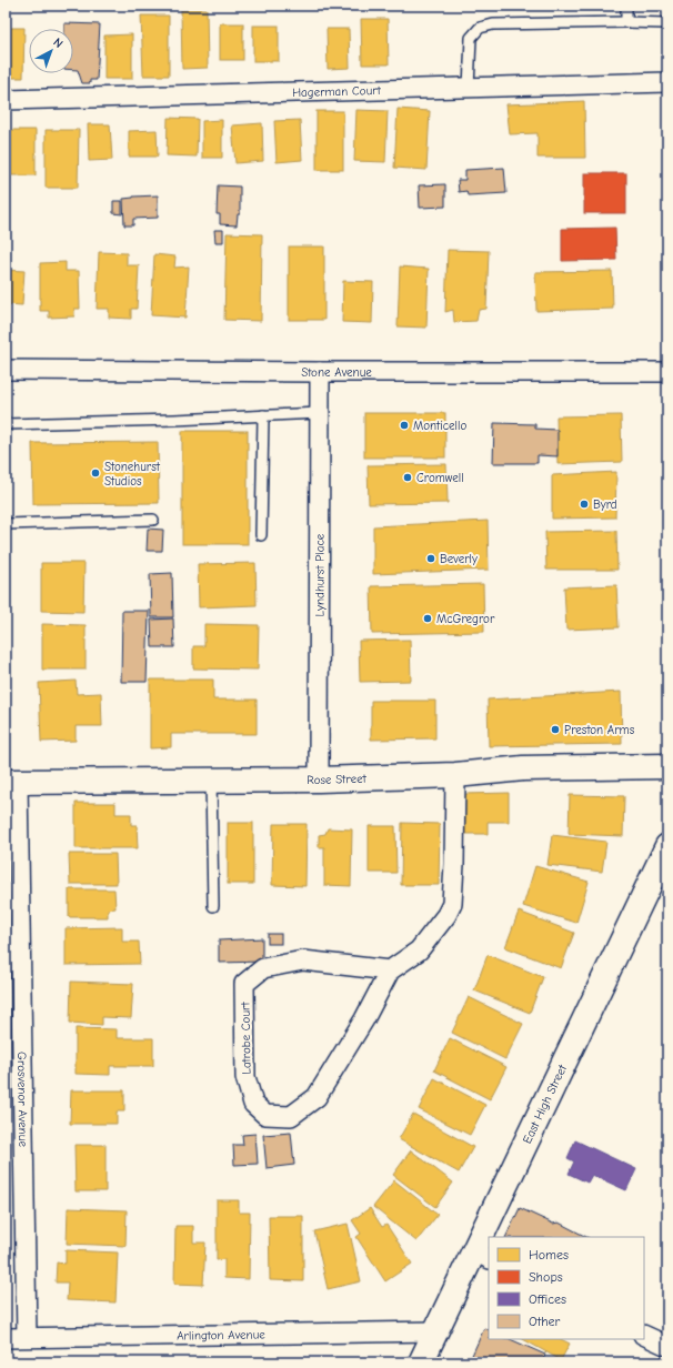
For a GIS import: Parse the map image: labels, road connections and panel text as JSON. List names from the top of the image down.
{
  "streets": {
    "main road": ["Rose Street", "East High Street"],
    "street": [
      "Hagerman Court",
      "Stone Avenue",
      "Lyndhurst Place",
      "Latrobe Court",
      "Grosvenor Avenue",
      "Arlington Avenue"
    ]
  },
  "crossings": [
    ["Stone Avenue", "Lyndhurst Place"],
    ["Lyndhurst Place", "Rose Street"],
    ["Rose Street", "Latrobe Court"],
    ["Rose Street", "Grosvenor Avenue"],
    ["Grosvenor Avenue", "Arlington Avenue"],
    ["East High Street", "Arlington Avenue"]
  ],
  "places": [
    "Monticello",
    "Stonehurst Studios",
    "Cromwell",
    "Byrd",
    "Beverly",
    "McGregror",
    "Preston Arms"
  ],
  "legend": [
    "Homes",
    "Shops",
    "Offices",
    "Other"
  ],
  "north": "top right"
}
